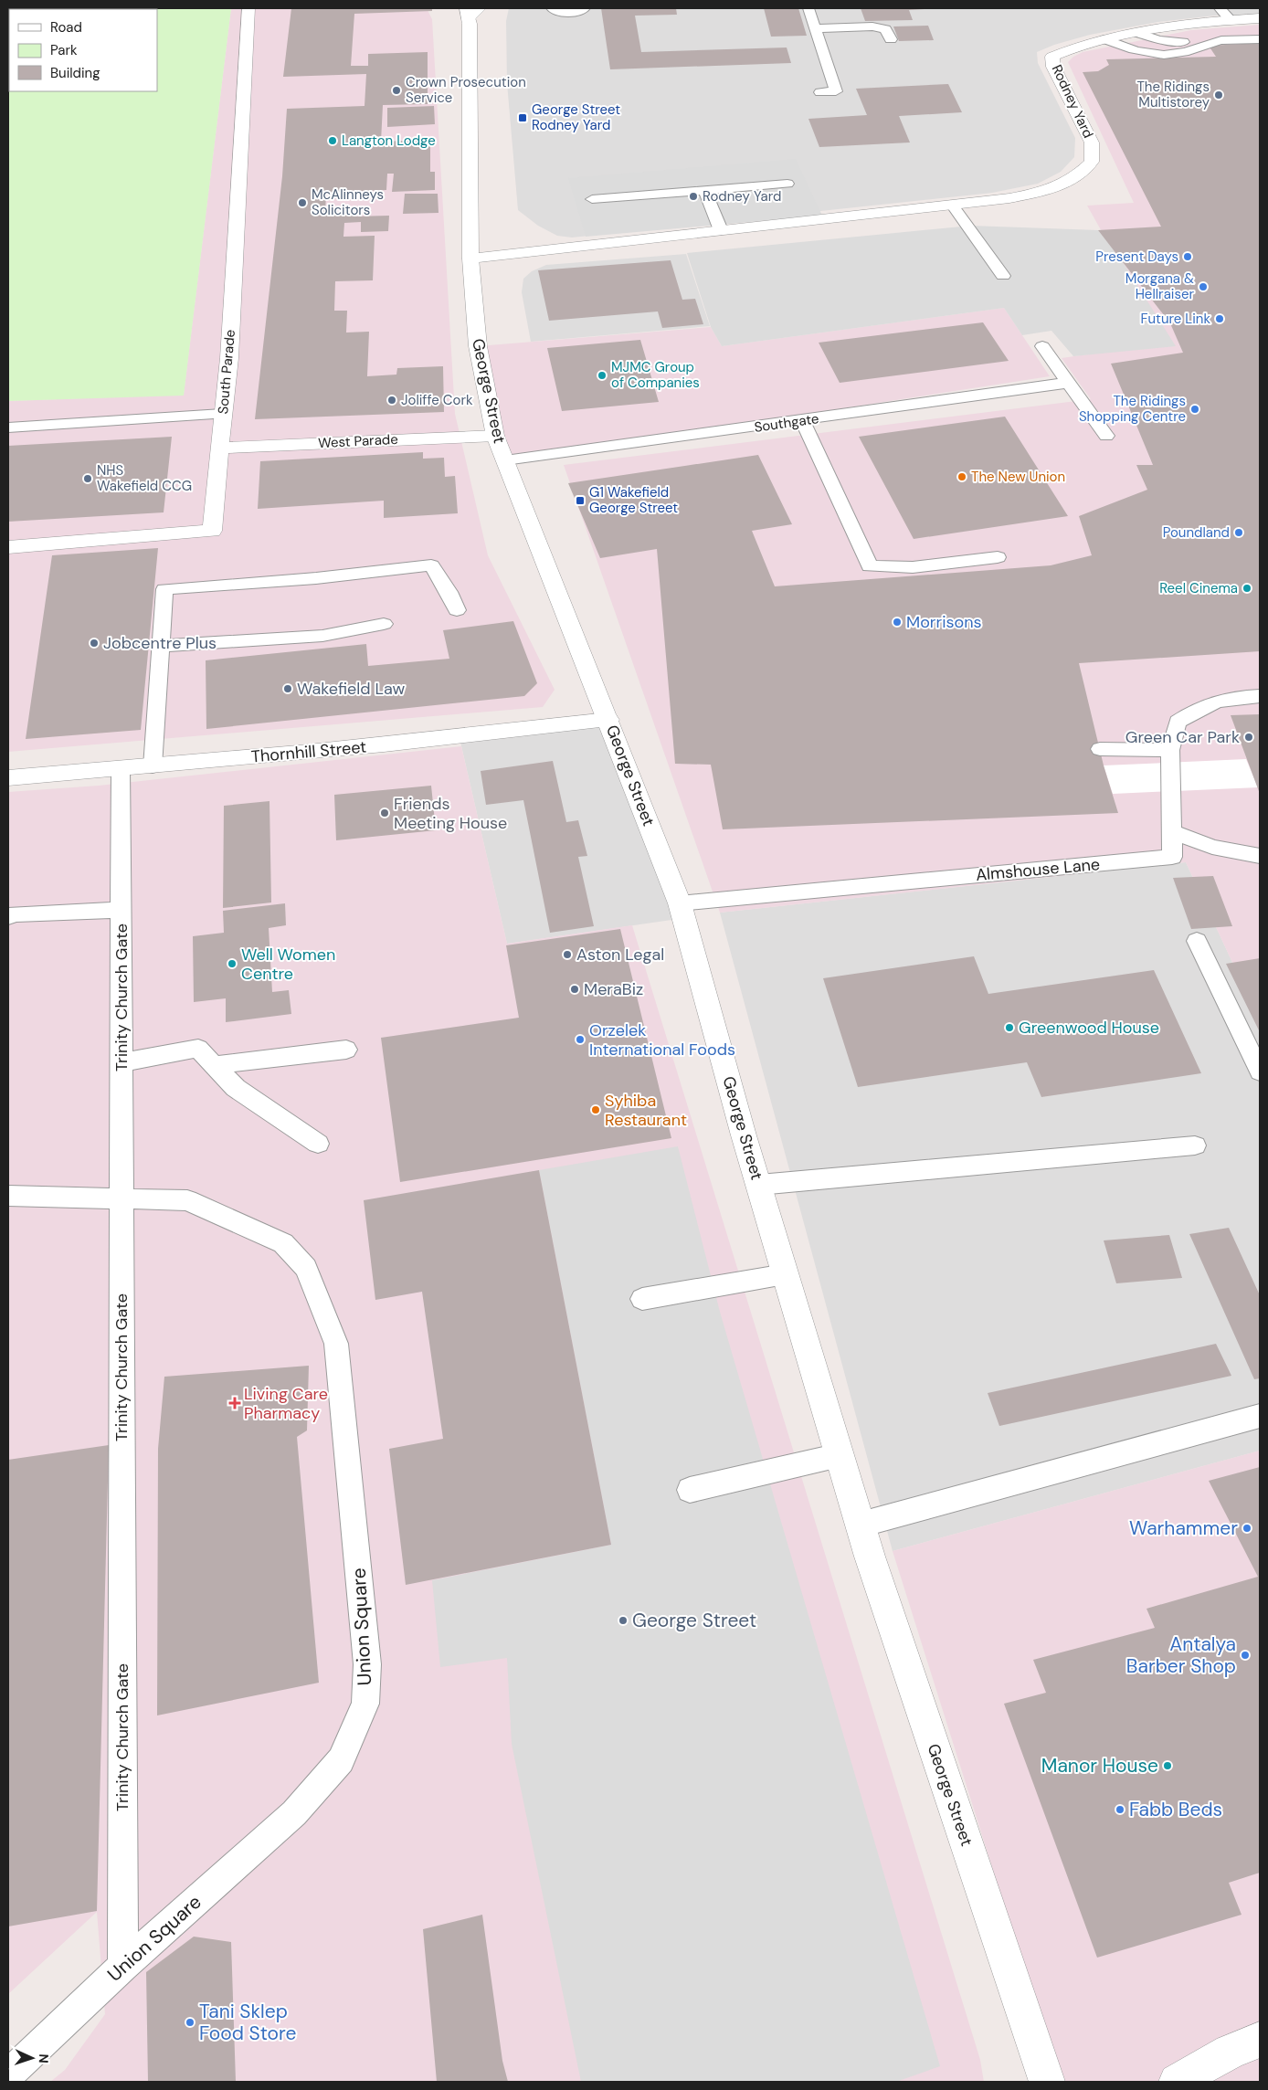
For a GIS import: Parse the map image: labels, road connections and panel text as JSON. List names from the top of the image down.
{
  "streets": {
    "street": [
      "Rodney Yard",
      "South Parade",
      "George Street",
      "West Parade",
      "Thornhill Street"
    ],
    "lane": [
      "Southgate",
      "Almshouse Lane",
      "Trinity Church Gate",
      "Union Square"
    ]
  },
  "crossings": [
    ["Rodney Yard", "George Street"],
    ["South Parade", "West Parade"],
    ["George Street", "Southgate"],
    ["George Street", "West Parade"],
    ["George Street", "Thornhill Street"],
    ["George Street", "Almshouse Lane"],
    ["Thornhill Street", "Trinity Church Gate"],
    ["Trinity Church Gate", "Union Square"]
  ],
  "places": {
    "other": [
      "Crown Prosecution Service",
      "The Ridings Multistorey",
      "Langton Lodge",
      "Rodney Yard",
      "McAlinneys Solicitors",
      "Present Days",
      "Morgana & Hellraiser",
      "Future Link",
      "MJMC Group of Companies",
      "Joliffe Cork",
      "The Ridings Shopping Centre",
      "The New Union",
      "NHS Wakefield CCG",
      "Poundland",
      "Reel Cinema",
      "Morrisons",
      "Jobcentre Plus",
      "Wakefield Law",
      "Green Car Park",
      "Friends Meeting House",
      "Aston Legal",
      "Well Women Centre",
      "MeraBiz",
      "Greenwood House",
      "Orzelek International Foods",
      "Syhiba Restaurant",
      "Warhammer",
      "George Street",
      "Antalya Barber Shop",
      "Manor House",
      "Fabb Beds",
      "Tani Sklep Food Store"
    ],
    "transit": ["George Street Rodney Yard", "G1 Wakefield George Street"],
    "health": ["Living Care Pharmacy"]
  },
  "legend": ["Road", "Park", "Building"],
  "north": "right"
}
